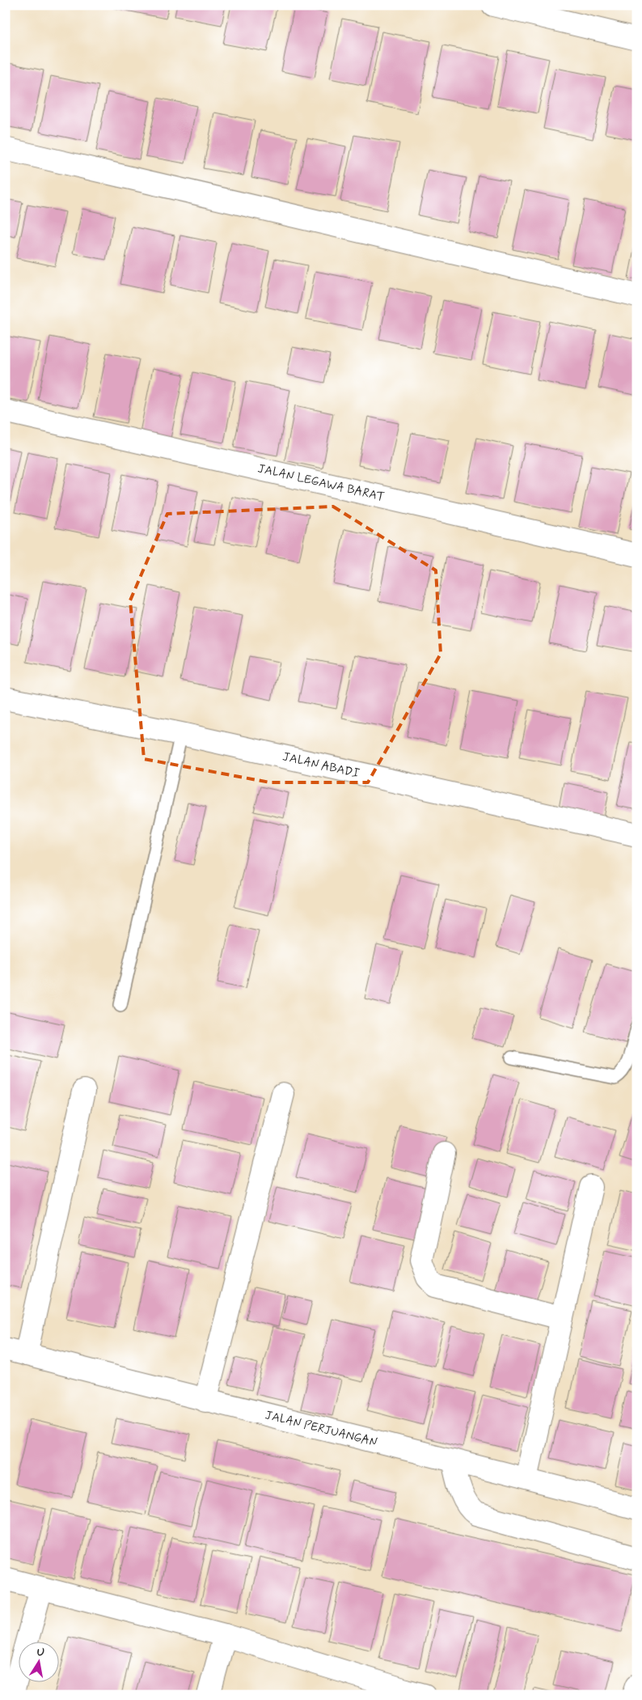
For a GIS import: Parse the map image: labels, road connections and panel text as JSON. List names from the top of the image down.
{
  "streets": {
    "street": ["JALAN LEGAWA BARAT", "JALAN ABADI", "JALAN PERJUANGAN"]
  },
  "north": "top"
}
